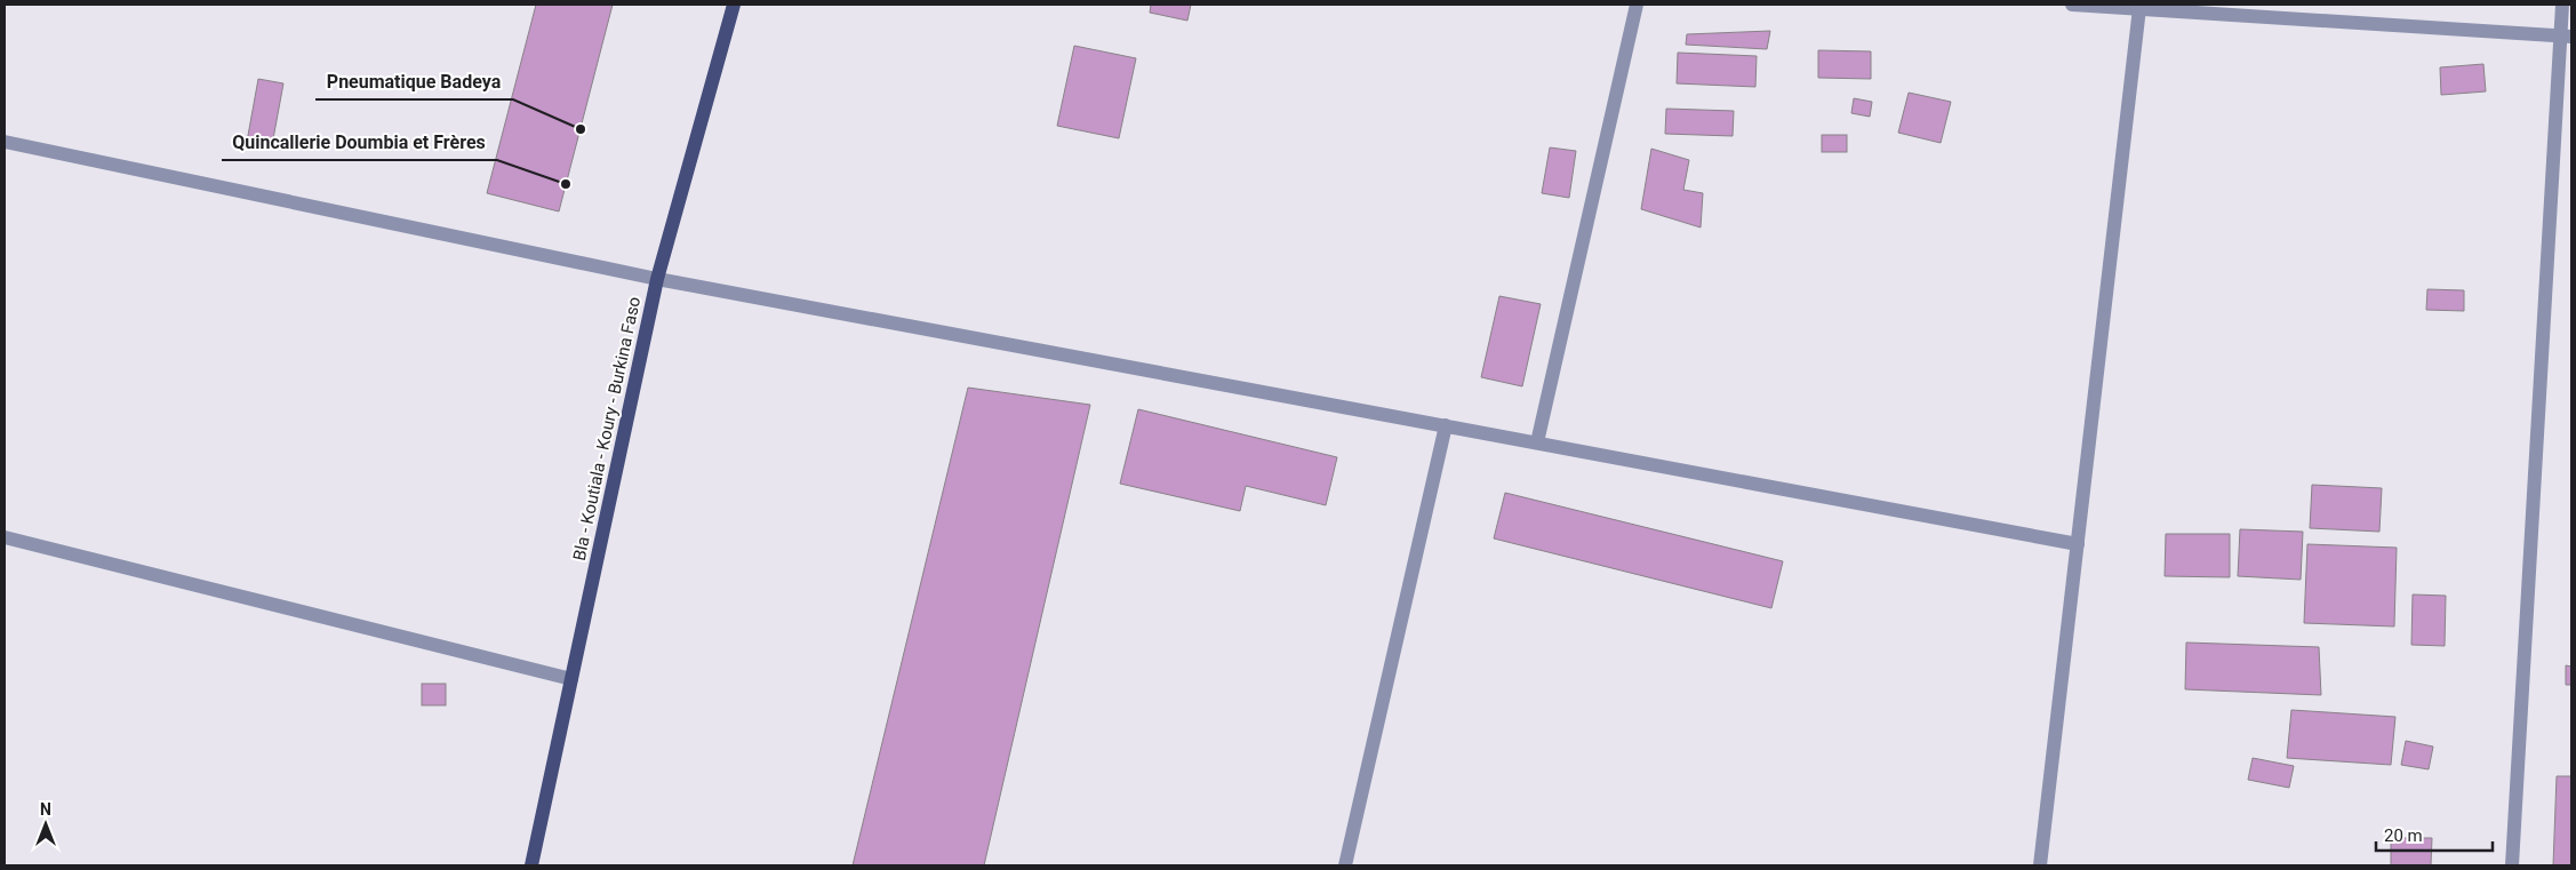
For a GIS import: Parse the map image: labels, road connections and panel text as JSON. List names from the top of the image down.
{
  "streets": {
    "main road": ["Bla - Koutiala - Koury - Burkina Faso"]
  },
  "places": ["Pneumatique Badeya", "Quincallerie Doumbia et Frères"],
  "scale_bar": "20 m",
  "north": "top"
}
